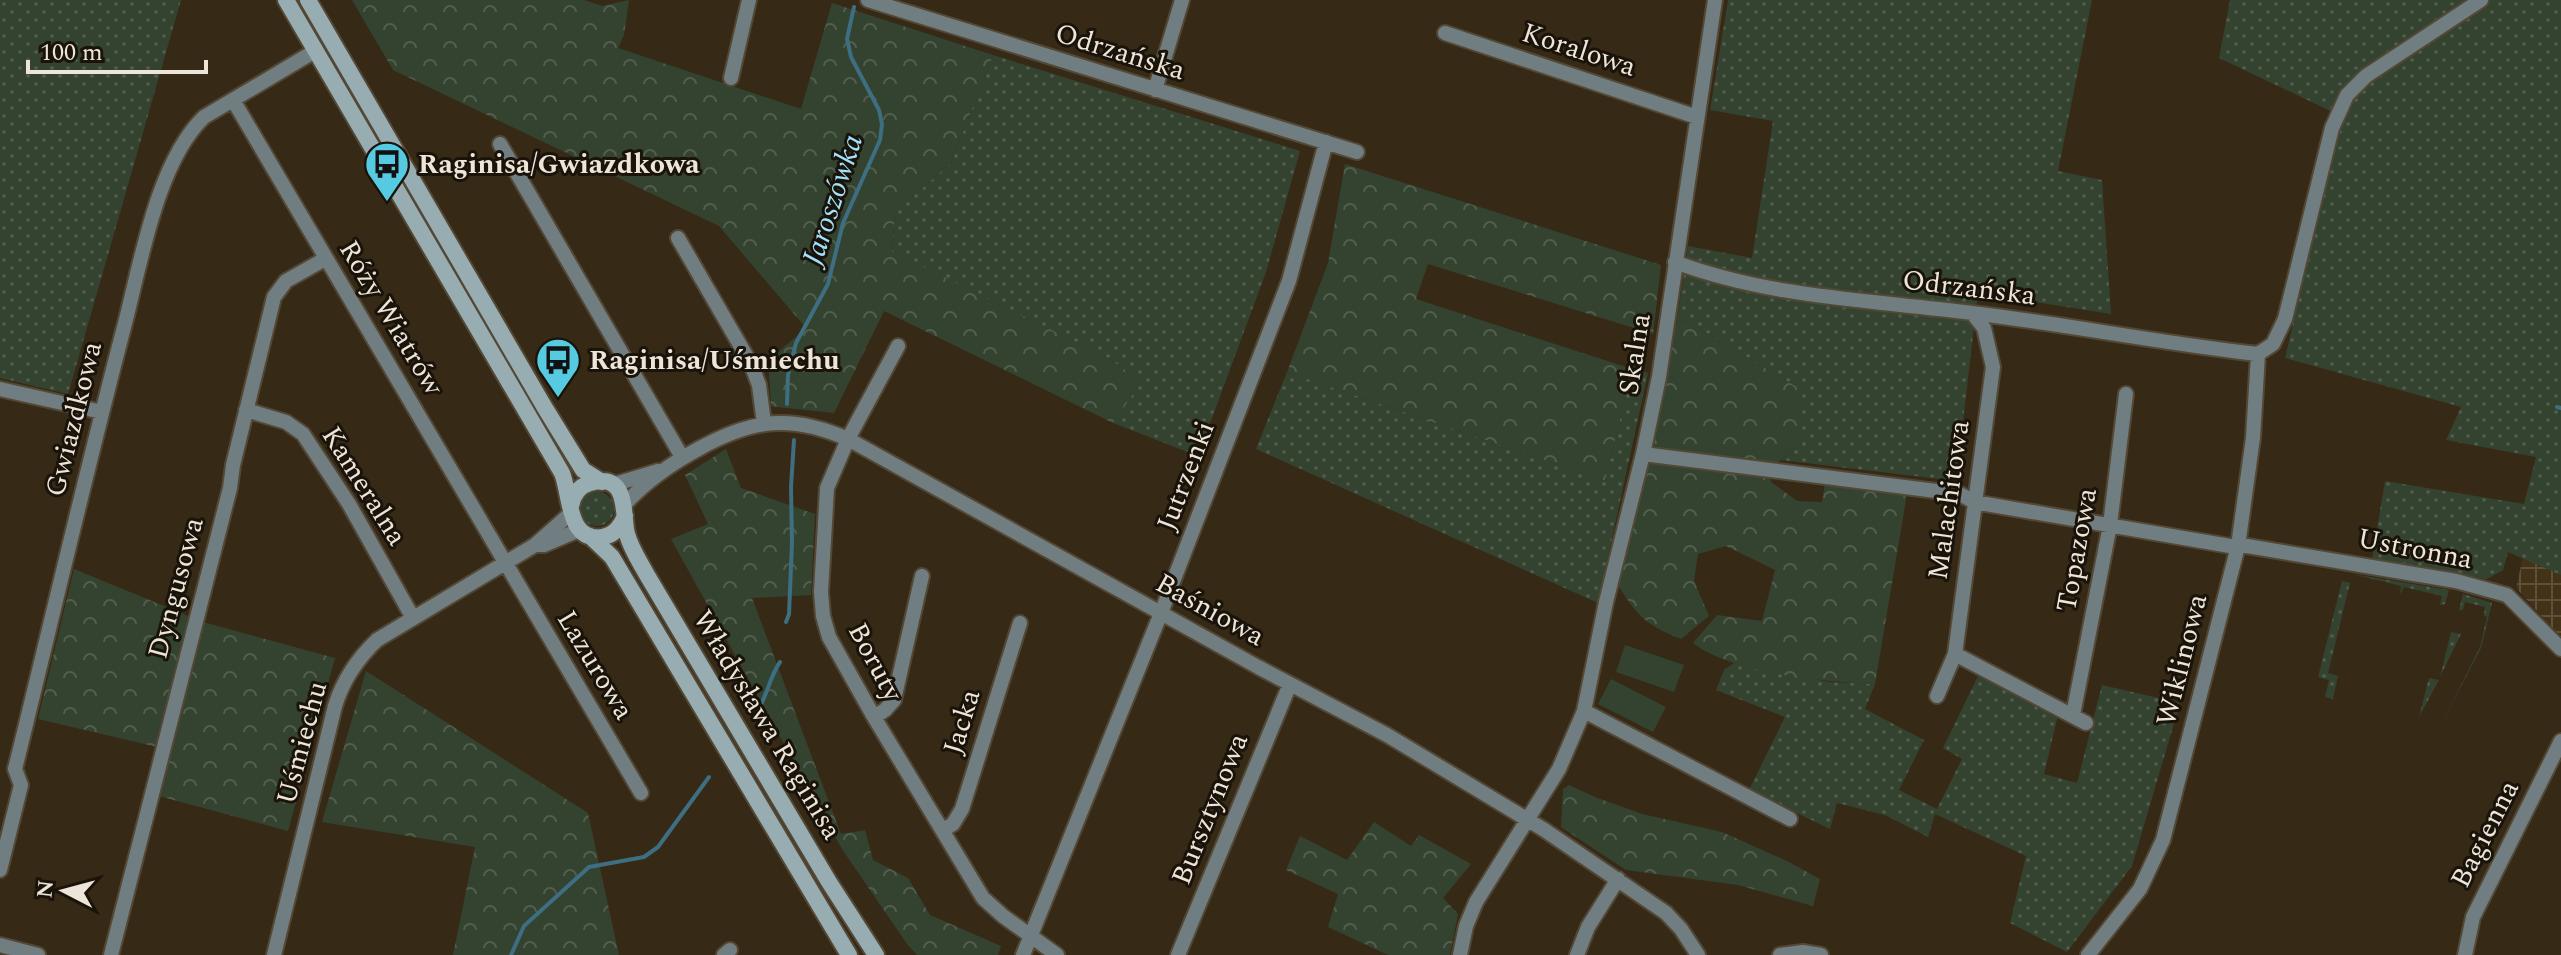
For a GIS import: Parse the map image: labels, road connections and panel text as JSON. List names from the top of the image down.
{
  "streets": {
    "main road": ["Władysława Raginisa"],
    "street": [
      "Koralowa",
      "Odrzańska",
      "Róży Wiatrów",
      "Skalna",
      "Gwiazdkowa",
      "Jutrzenki",
      "Kameralna",
      "Malachitowa",
      "Ustronna",
      "Topazowa",
      "Dyngusowa",
      "Baśniowa",
      "Wiklinowa",
      "Boruty",
      "Lazurowa",
      "Jacka",
      "Uśmiechu",
      "Bursztynowa",
      "Bagienna"
    ]
  },
  "crossings": [
    ["Koralowa", "Skalna"],
    ["Odrzańska", "Skalna"],
    ["Odrzańska", "Jutrzenki"],
    ["Odrzańska", "Malachitowa"],
    ["Odrzańska", "Wiklinowa"],
    ["Róży Wiatrów", "Gwiazdkowa"],
    ["Róży Wiatrów", "Dyngusowa"],
    ["Róży Wiatrów", "Lazurowa"],
    ["Róży Wiatrów", "Uśmiechu"],
    ["Skalna", "Ustronna"],
    ["Skalna", "Baśniowa"],
    ["Jutrzenki", "Baśniowa"],
    ["Jutrzenki", "Boruty"],
    ["Kameralna", "Dyngusowa"],
    ["Kameralna", "Uśmiechu"],
    ["Malachitowa", "Ustronna"],
    ["Malachitowa", "Topazowa"],
    ["Ustronna", "Topazowa"],
    ["Ustronna", "Wiklinowa"],
    ["Baśniowa", "Boruty"],
    ["Baśniowa", "Władysława Raginisa"],
    ["Baśniowa", "Uśmiechu"],
    ["Baśniowa", "Bursztynowa"],
    ["Boruty", "Jacka"],
    ["Lazurowa", "Uśmiechu"],
    ["Władysława Raginisa", "Uśmiechu"]
  ],
  "water": ["Jaroszówka"],
  "places": {
    "bus stop": ["Raginisa/Gwiazdkowa", "Raginisa/Uśmiechu"]
  },
  "scale_bar": "100 m",
  "north": "left"
}
